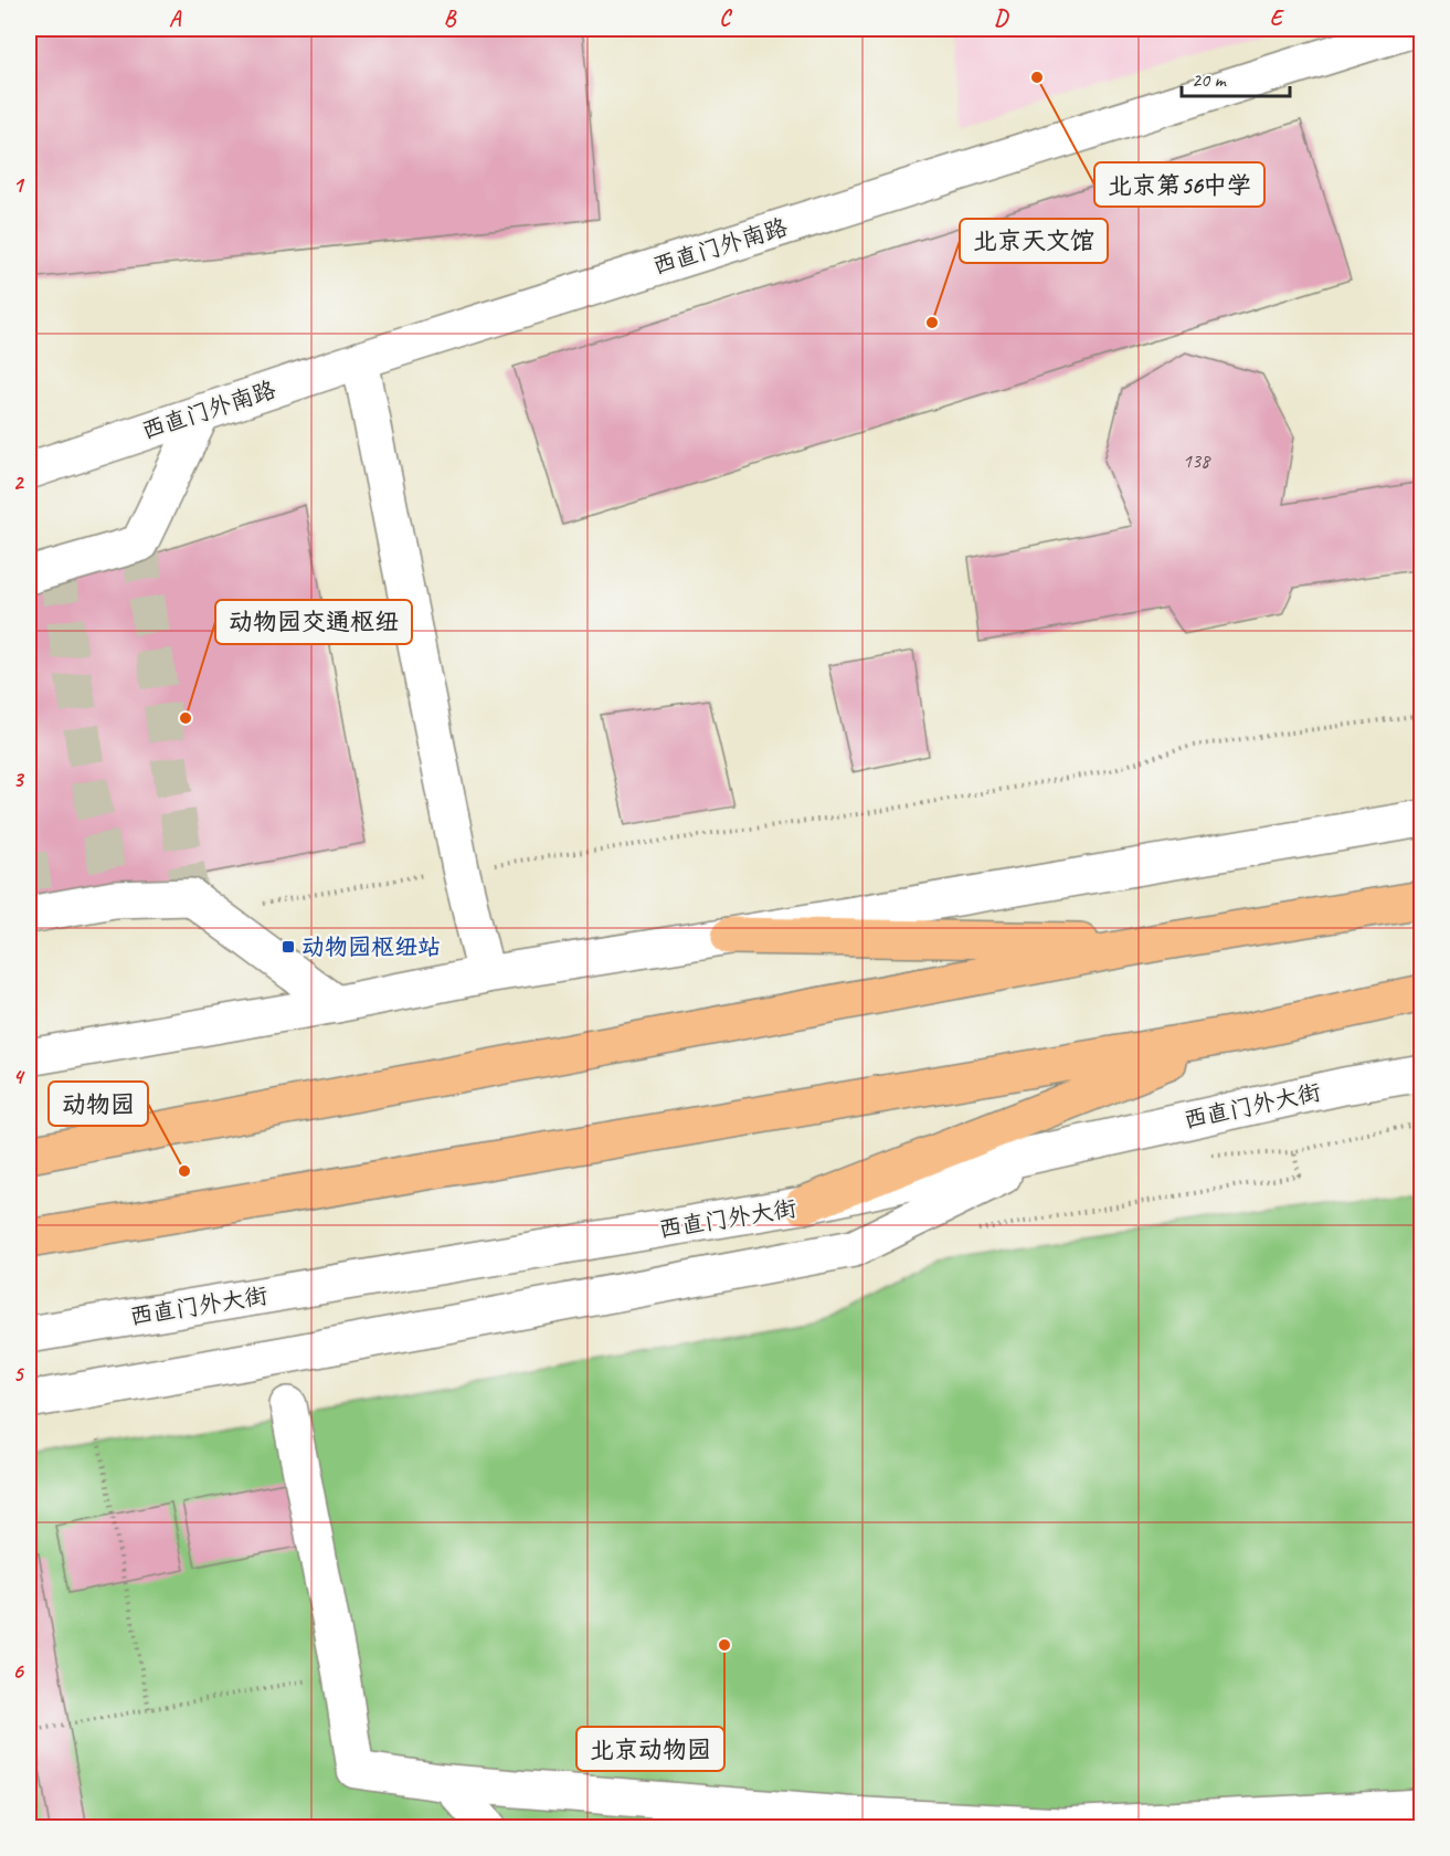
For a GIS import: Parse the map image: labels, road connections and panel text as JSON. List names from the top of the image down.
{
  "streets": {
    "street": ["西直门外南路", "西直门外大街"]
  },
  "places": {
    "other": [
      "北京第56中学",
      "北京天文馆",
      "动物园交通枢纽",
      "动物园",
      "北京动物园"
    ],
    "transit": ["动物园枢纽站"]
  },
  "house_numbers": ["138"],
  "scale_bar": "20 m",
  "grid": {
    "columns": [
      "A",
      "B",
      "C",
      "D",
      "E"
    ],
    "rows": [
      "1",
      "2",
      "3",
      "4",
      "5",
      "6"
    ]
  }
}
